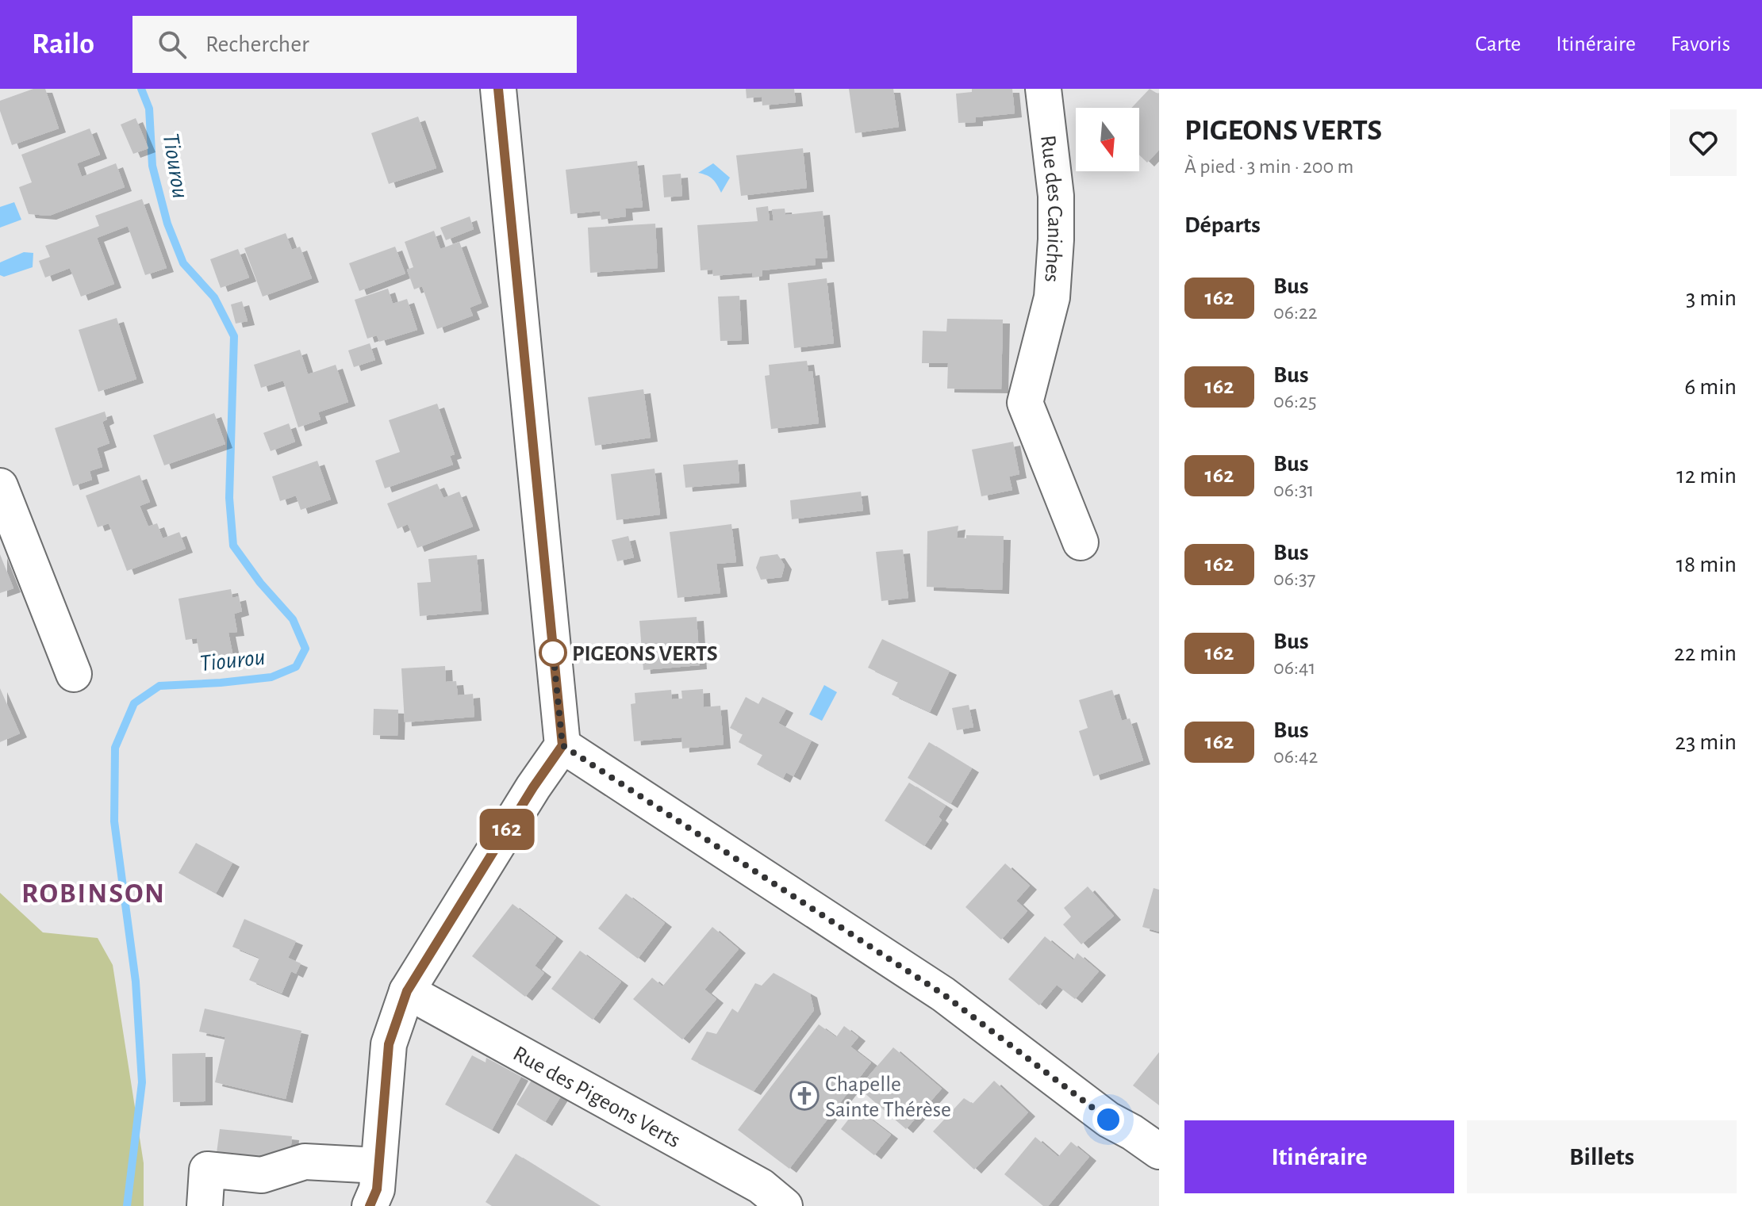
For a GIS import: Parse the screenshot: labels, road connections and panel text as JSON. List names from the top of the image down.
{
  "streets": {
    "street": ["Rue des Caniches", "Rue des Pigeons Verts"]
  },
  "districts": ["ROBINSON"],
  "water": ["Tiourou"],
  "places": {
    "other": ["PIGEONS VERTS"],
    "church": ["Chapelle Sainte Thérèse"]
  },
  "lines": ["bus line 162"],
  "north": "bottom",
  "page": {
    "header": "Railo",
    "search": "Rechercher",
    "nav": ["Carte", "Itinéraire", "Favoris"],
    "on_map": "162",
    "heading": [
      ["PIGEONS VERTS", "À pied · 3 min · 200 m"],
      "Départs"
    ],
    "list": [
      {
        "mark": "162",
        "name": "Bus",
        "note": "06:22",
        "value": "3 min"
      },
      {
        "mark": "162",
        "name": "Bus",
        "note": "06:25",
        "value": "6 min"
      },
      {
        "mark": "162",
        "name": "Bus",
        "note": "06:31",
        "value": "12 min"
      },
      {
        "mark": "162",
        "name": "Bus",
        "note": "06:37",
        "value": "18 min"
      },
      {
        "mark": "162",
        "name": "Bus",
        "note": "06:41",
        "value": "22 min"
      },
      {
        "mark": "162",
        "name": "Bus",
        "note": "06:42",
        "value": "23 min"
      }
    ],
    "buttons": ["Itinéraire", "Billets"]
  }
}
